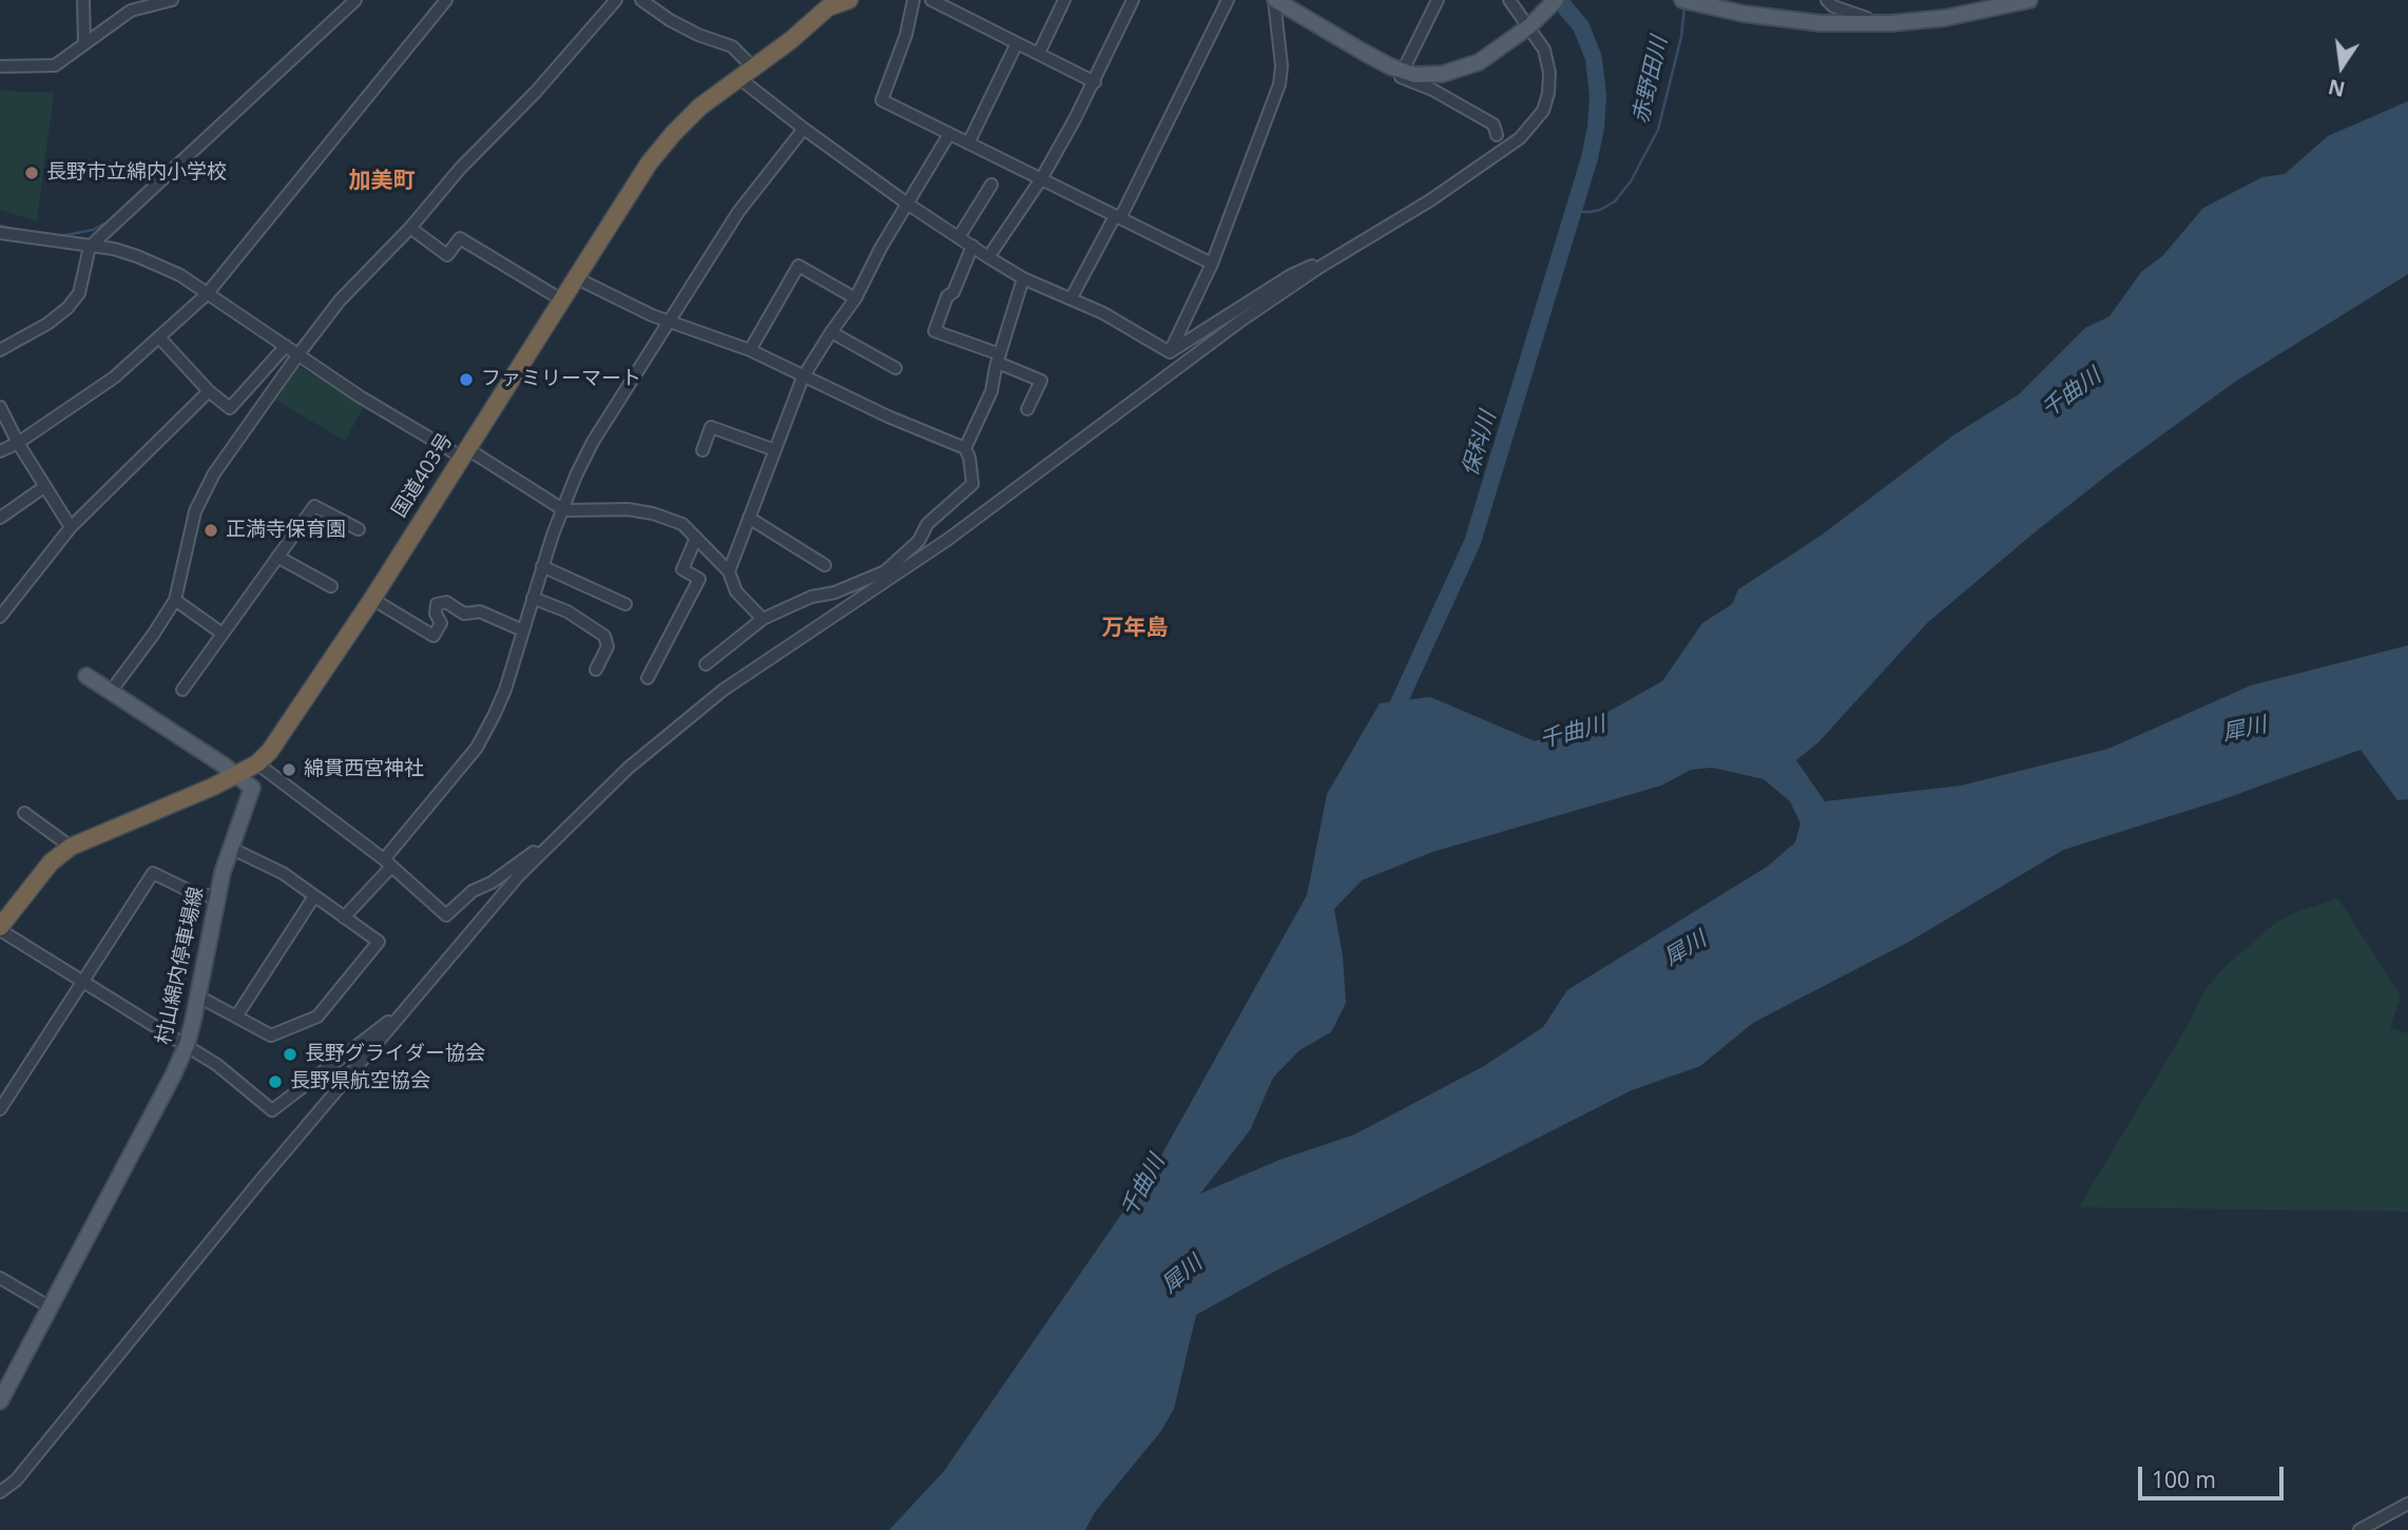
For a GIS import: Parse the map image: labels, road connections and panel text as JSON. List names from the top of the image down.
{
  "streets": {
    "highway": ["国道403号"],
    "main road": ["村山綿内停車場線"]
  },
  "districts": ["加美町", "万年島"],
  "water": [
    "赤野田川",
    "千曲川",
    "保科川",
    "犀川"
  ],
  "places": [
    "長野市立綿内小学校",
    "ファミリーマート",
    "正満寺保育園",
    "綿貫西宮神社",
    "長野グライダー協会",
    "長野県航空協会"
  ],
  "scale_bar": "100 m",
  "north": "bottom"
}
